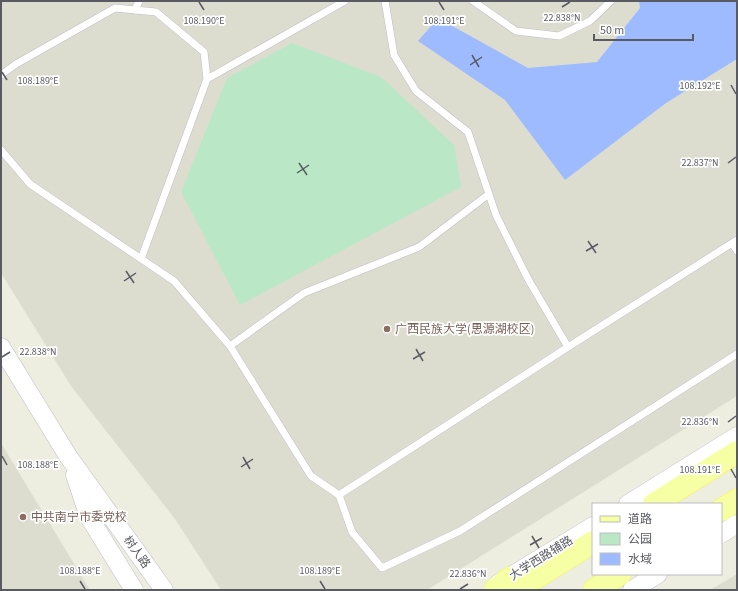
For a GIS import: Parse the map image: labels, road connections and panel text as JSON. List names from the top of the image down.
{
  "streets": {
    "street": ["树人路", "大学西路辅路"]
  },
  "places": ["广西民族大学(思源湖校区)", "中共南宁市委党校"],
  "legend": ["道路", "公园", "水域"],
  "scale_bar": "50 m",
  "coordinates": [
    "22.838°N",
    "108.191°E",
    "108.190°E",
    "108.189°E",
    "108.192°E",
    "22.837°N",
    "22.836°N",
    "108.188°E"
  ]
}
